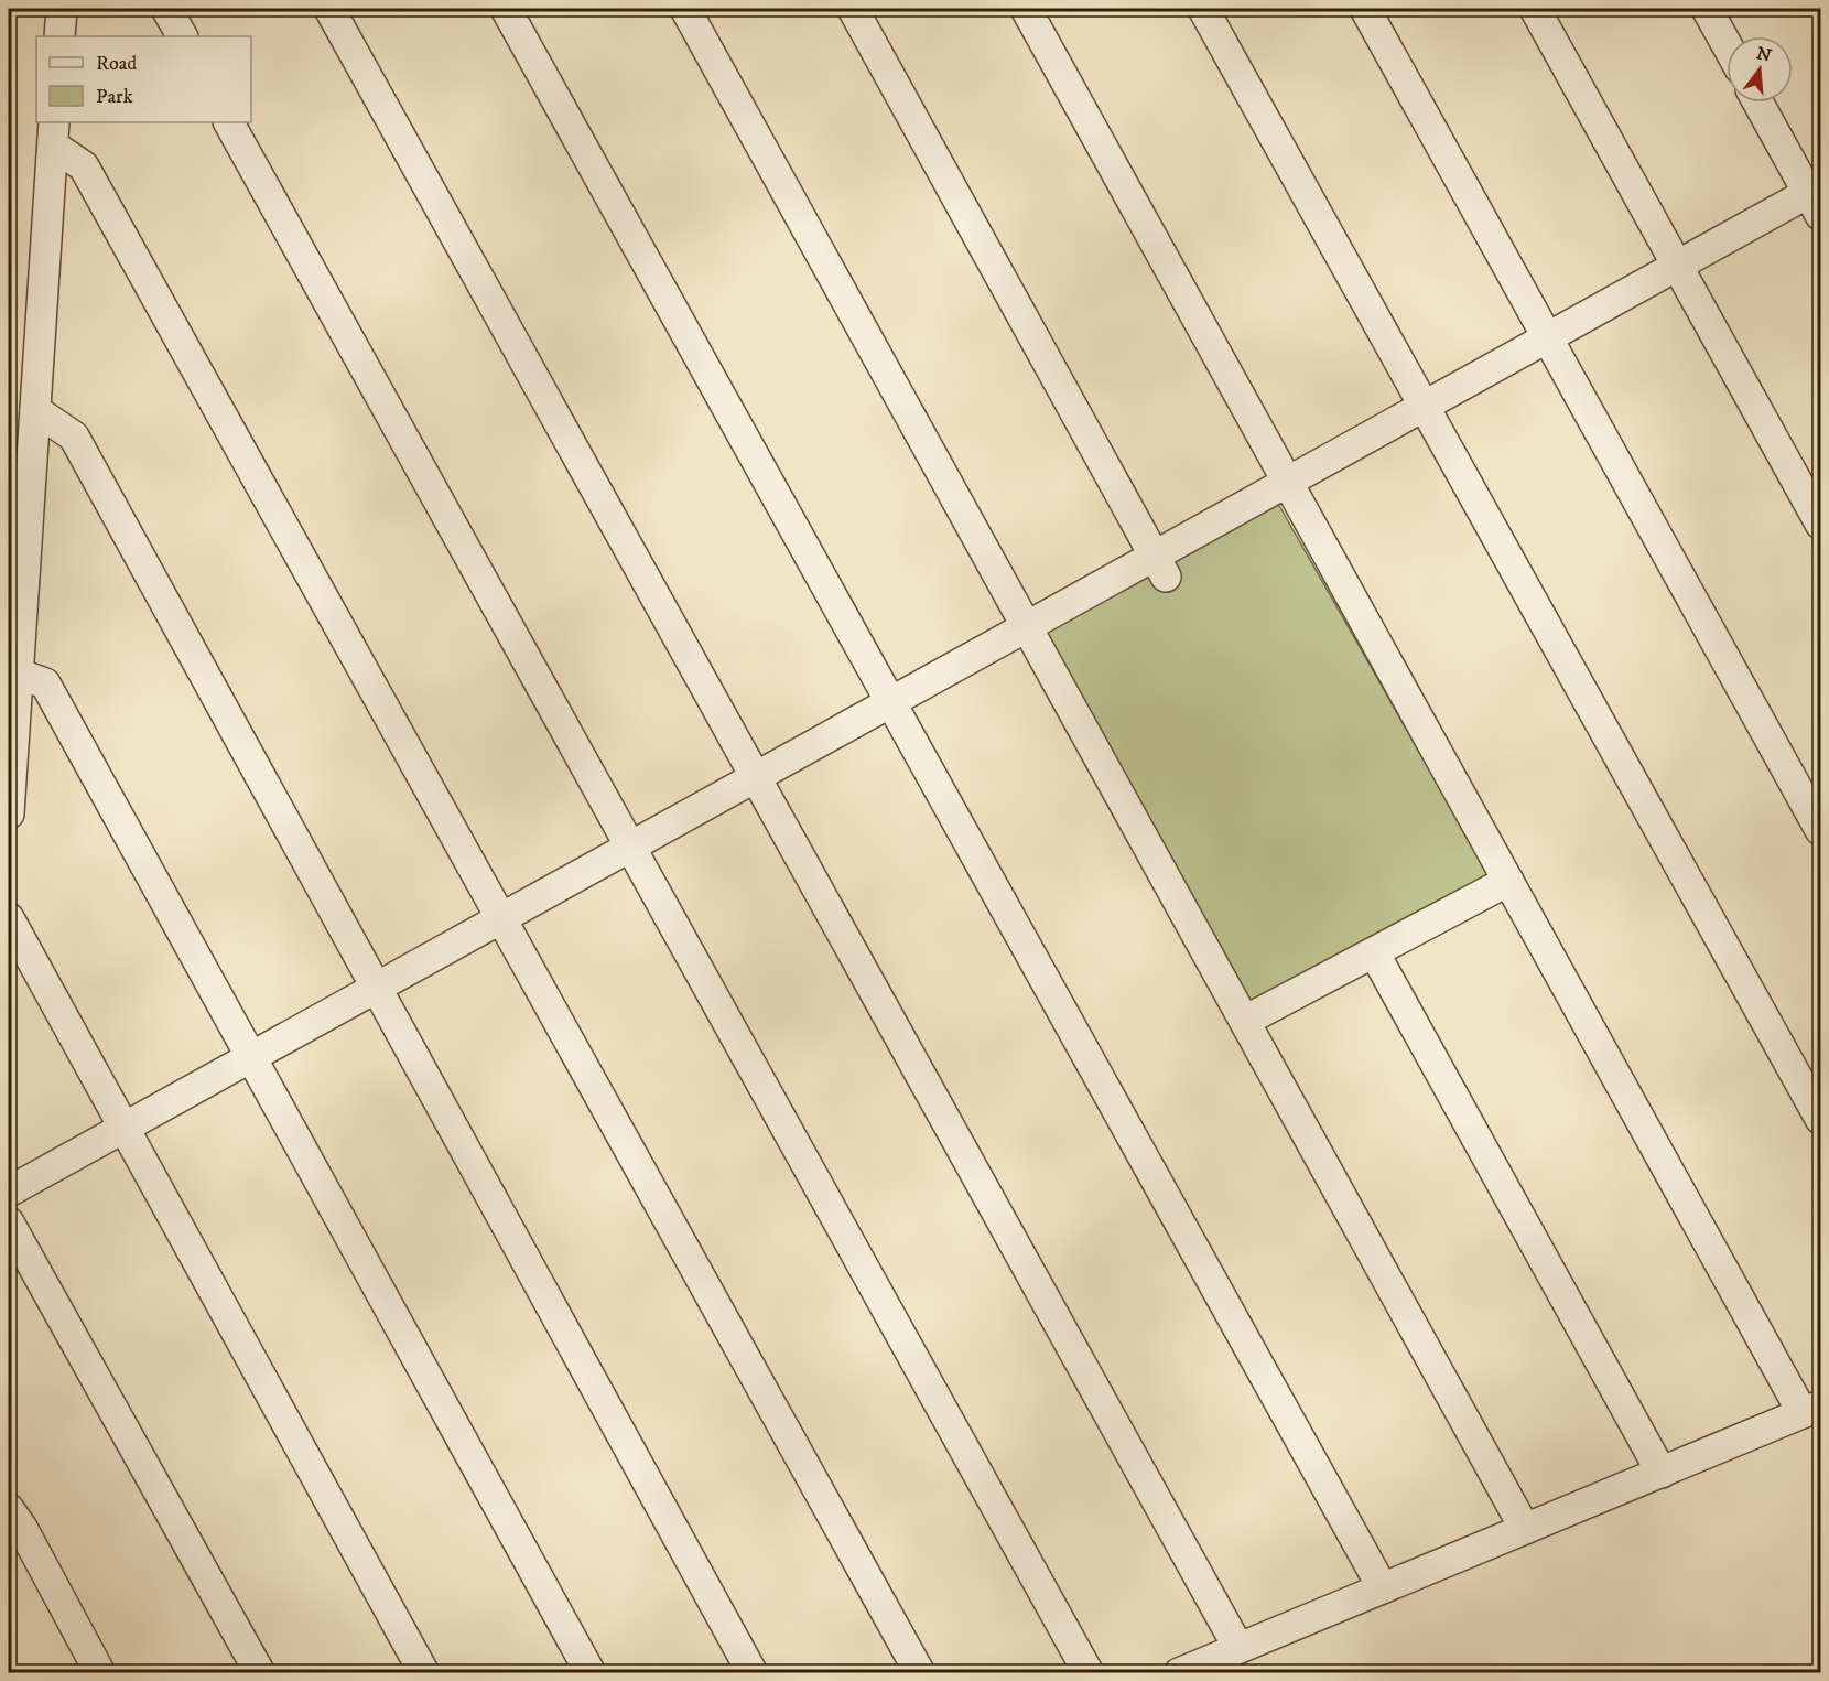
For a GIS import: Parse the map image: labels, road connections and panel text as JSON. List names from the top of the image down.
{
  "legend": ["Road", "Park"],
  "north": "top"
}
